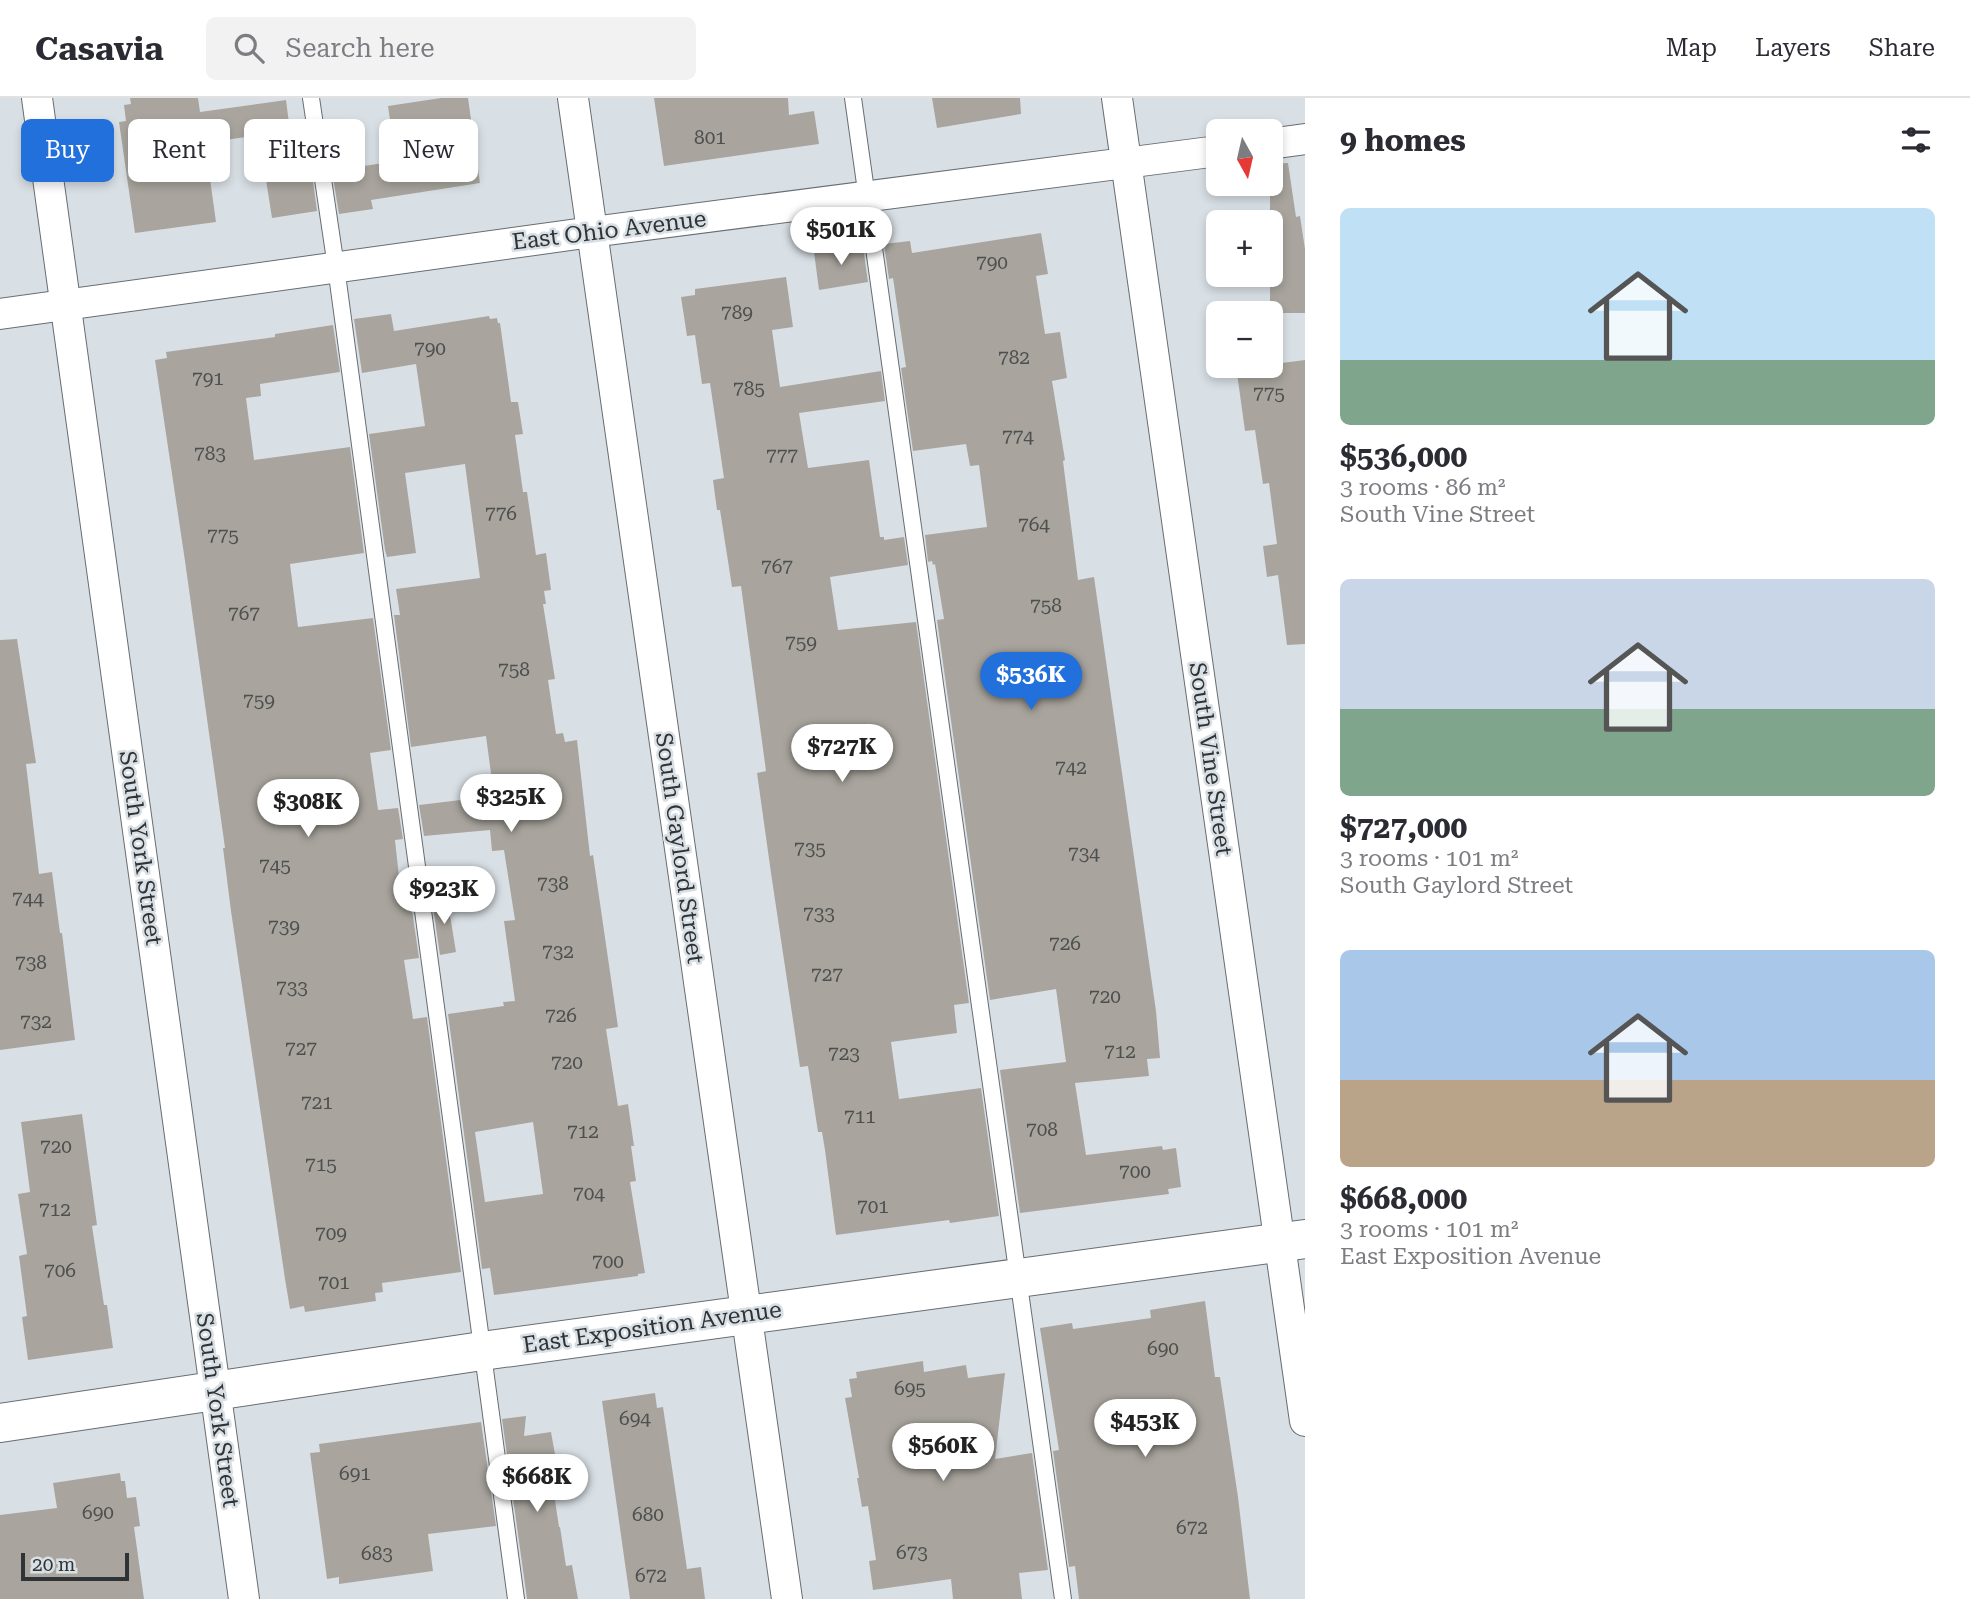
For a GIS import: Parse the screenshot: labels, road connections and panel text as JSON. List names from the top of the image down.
{
  "streets": {
    "street": [
      "East Ohio Avenue",
      "South Vine Street",
      "South York Street",
      "South Gaylord Street",
      "East Exposition Avenue"
    ]
  },
  "crossings": [
    ["East Ohio Avenue", "South Vine Street"],
    ["East Ohio Avenue", "South York Street"],
    ["East Ohio Avenue", "South Gaylord Street"],
    ["South Vine Street", "East Exposition Avenue"],
    ["South York Street", "East Exposition Avenue"],
    ["South Gaylord Street", "East Exposition Avenue"]
  ],
  "house_numbers": [
    "801",
    "790",
    "789",
    "790",
    "782",
    "791",
    "785",
    "775",
    "774",
    "783",
    "777",
    "776",
    "764",
    "775",
    "767",
    "758",
    "767",
    "759",
    "758",
    "759",
    "742",
    "735",
    "734",
    "745",
    "738",
    "744",
    "733",
    "739",
    "726",
    "732",
    "738",
    "727",
    "733",
    "720",
    "726",
    "732",
    "727",
    "712",
    "723",
    "720",
    "721",
    "711",
    "708",
    "712",
    "720",
    "715",
    "700",
    "704",
    "701",
    "712",
    "709",
    "700",
    "706",
    "701",
    "690",
    "695",
    "694",
    "691",
    "690",
    "680",
    "672",
    "673",
    "683",
    "672"
  ],
  "scale_bar": "20 m",
  "north": "bottom",
  "page": {
    "header": "Casavia",
    "search": "Search here",
    "nav": ["Map", "Layers", "Share"],
    "heading": "9 homes",
    "map_buttons": ["+", "−"],
    "chip": [
      "Buy",
      "Rent",
      "Filters",
      "New"
    ],
    "list": [
      {
        "name": "$536,000",
        "note": "3 rooms · 86 m² · South Vine Street"
      },
      {
        "name": "$727,000",
        "note": "3 rooms · 101 m² · South Gaylord Street"
      },
      {
        "name": "$668,000",
        "note": "3 rooms · 101 m² · East Exposition Avenue"
      }
    ],
    "price": [
      "$501K",
      "$536K",
      "$727K",
      "$325K",
      "$308K",
      "$923K",
      "$453K",
      "$560K",
      "$668K"
    ],
    "scale": "20 m"
  }
}
